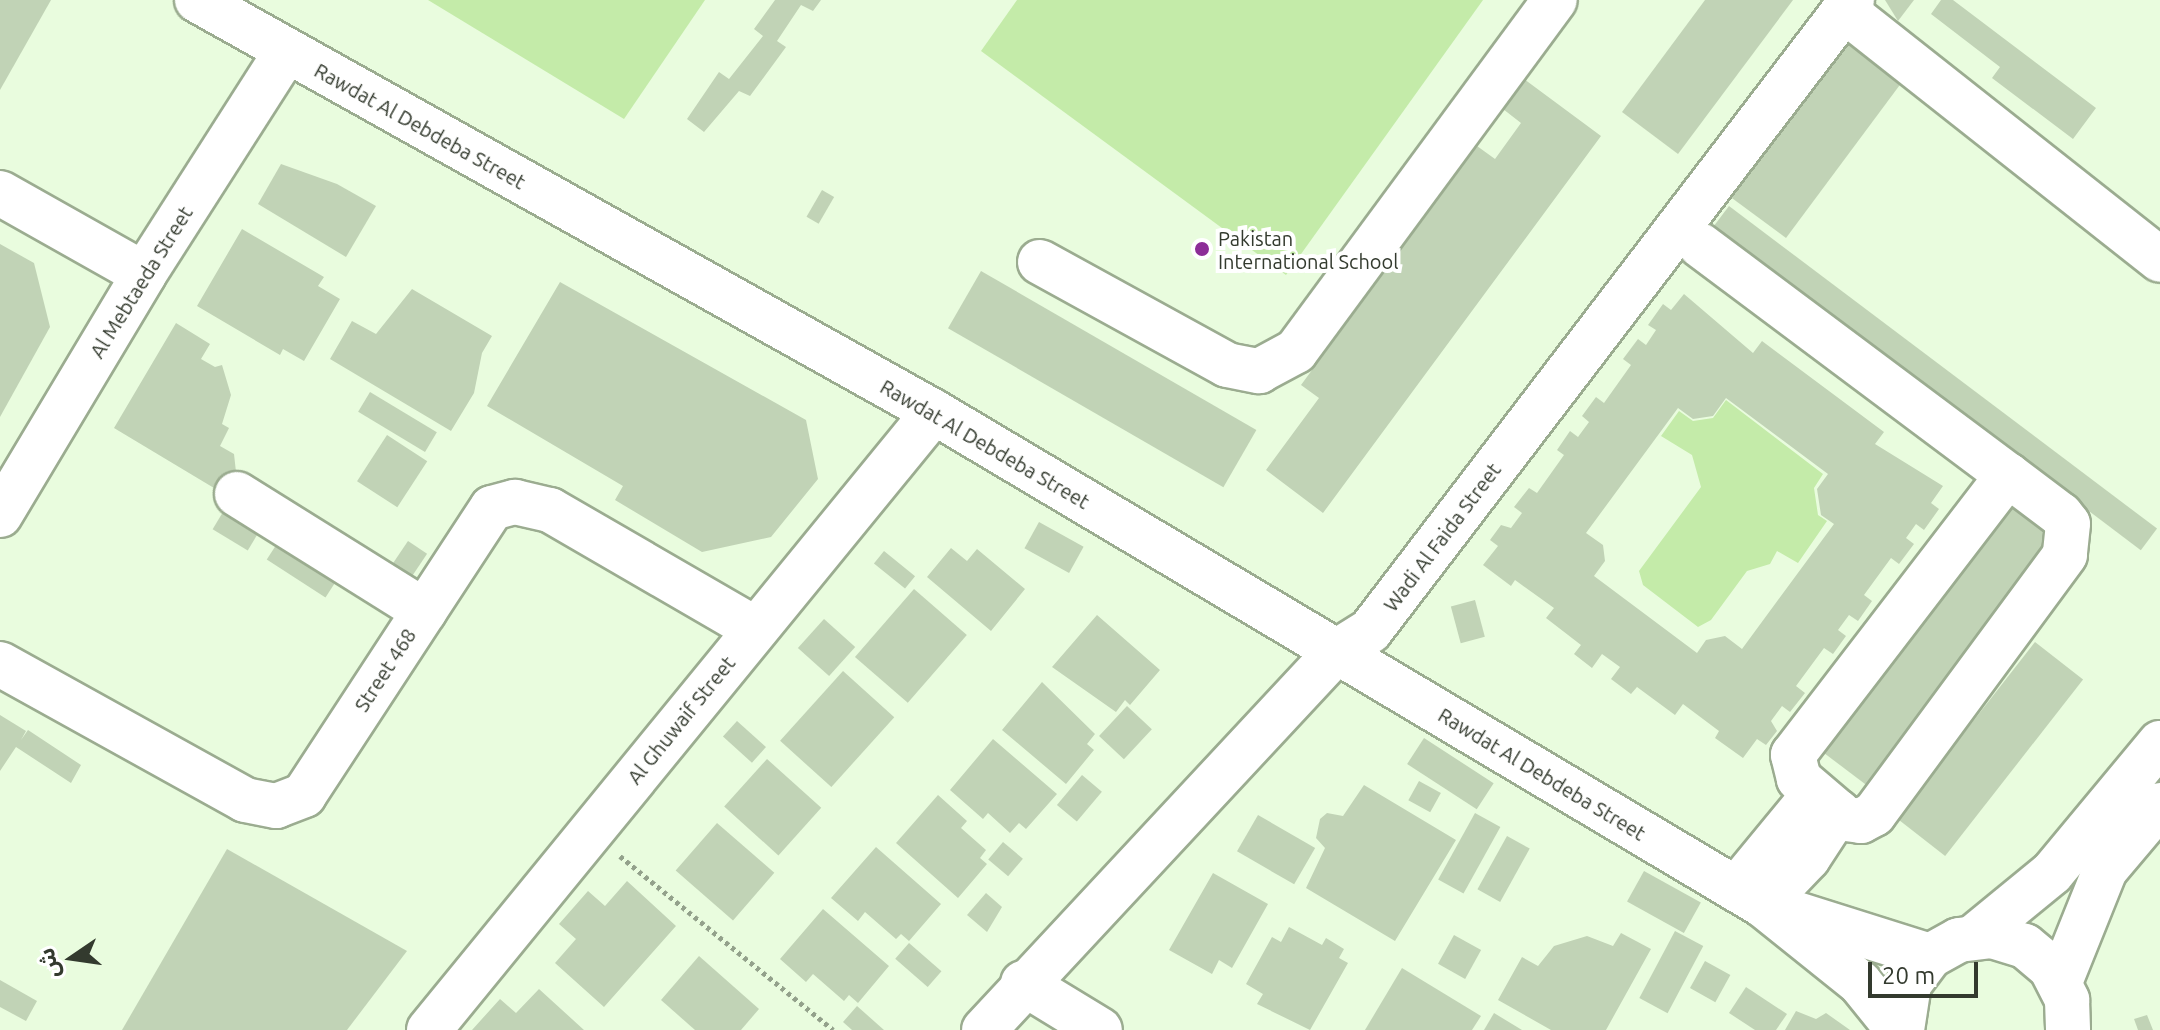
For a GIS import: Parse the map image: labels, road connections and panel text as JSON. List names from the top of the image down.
{
  "streets": {
    "street": [
      "Rawdat Al Debdeba Street",
      "Al Mebtaeda Street",
      "Wadi Al Faida Street",
      "Street 468",
      "Al Ghuwaif Street"
    ]
  },
  "crossings": [
    ["Rawdat Al Debdeba Street", "Al Mebtaeda Street"],
    ["Rawdat Al Debdeba Street", "Wadi Al Faida Street"],
    ["Rawdat Al Debdeba Street", "Al Ghuwaif Street"],
    ["Street 468", "Al Ghuwaif Street"]
  ],
  "places": ["Pakistan International School"],
  "scale_bar": "20 m",
  "north": "left"
}
